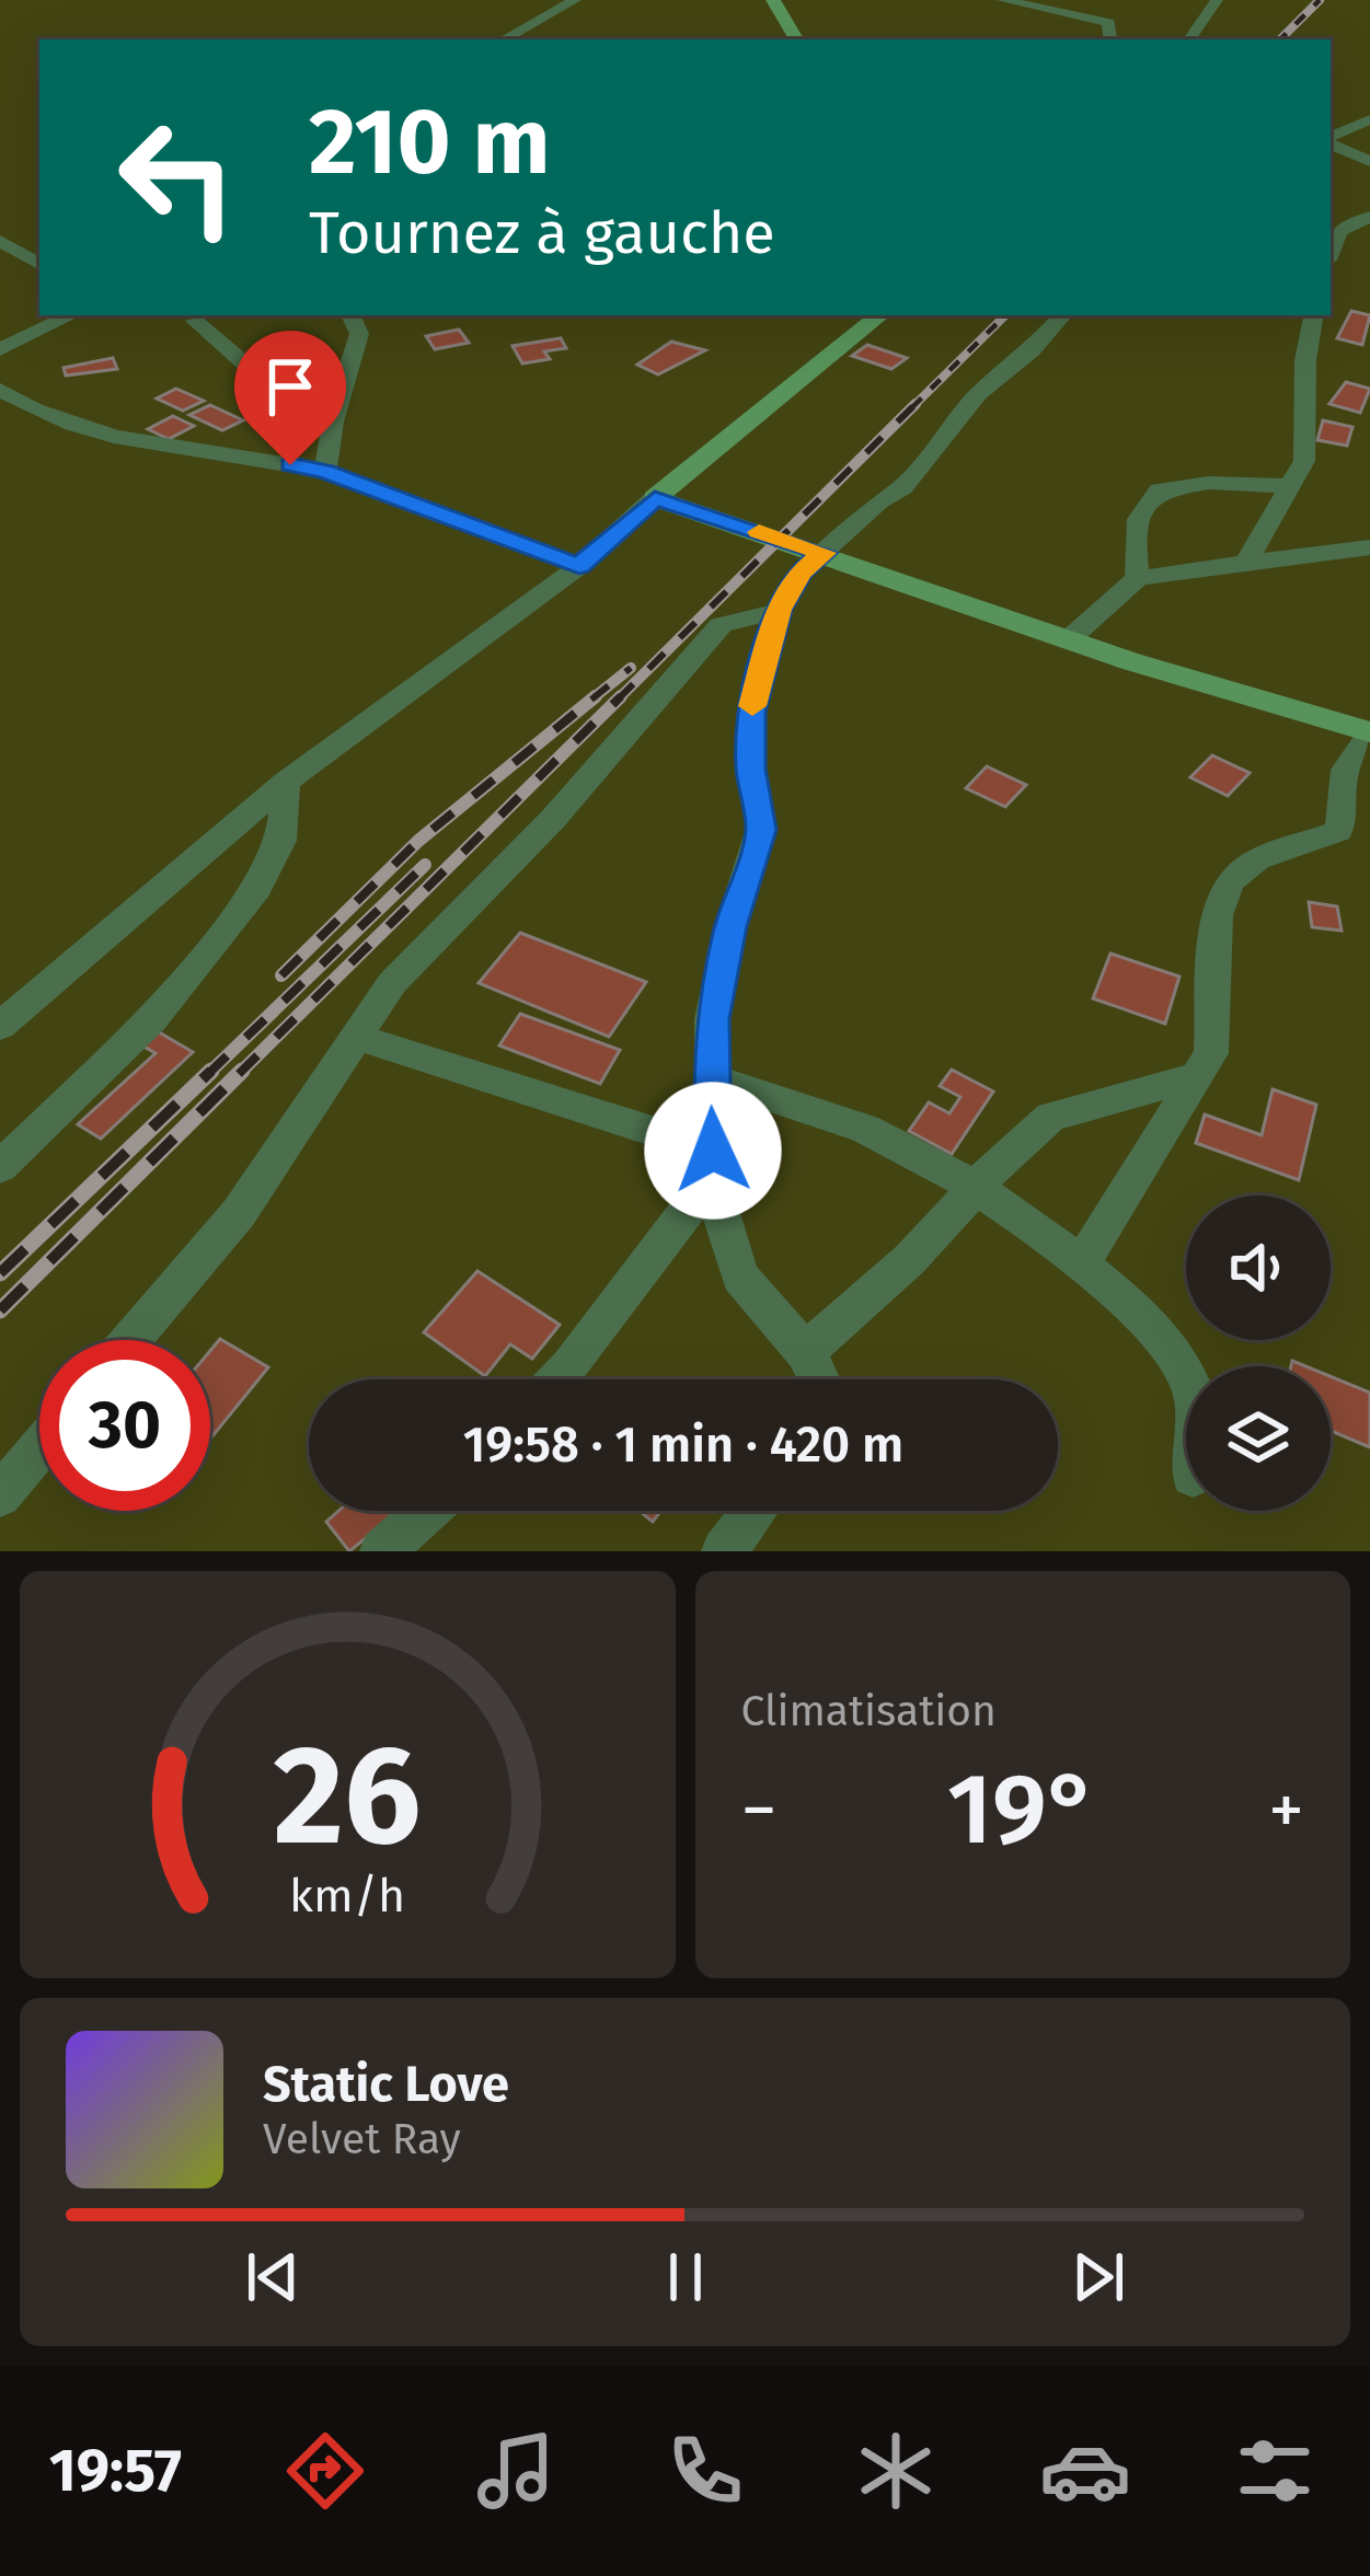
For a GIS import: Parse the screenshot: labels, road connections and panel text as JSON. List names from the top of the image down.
{
  "page": {
    "turn": ["210 m", "Tournez à gauche"],
    "limit": "30",
    "trip": "19:58 · 1 min · 420 m",
    "tile": "Climatisation",
    "heat": ["−", "19°", "+"],
    "song": ["Static Love", "Velvet Ray"],
    "tabs": "19:57",
    "gauge": ["26", "km/h"]
  }
}
